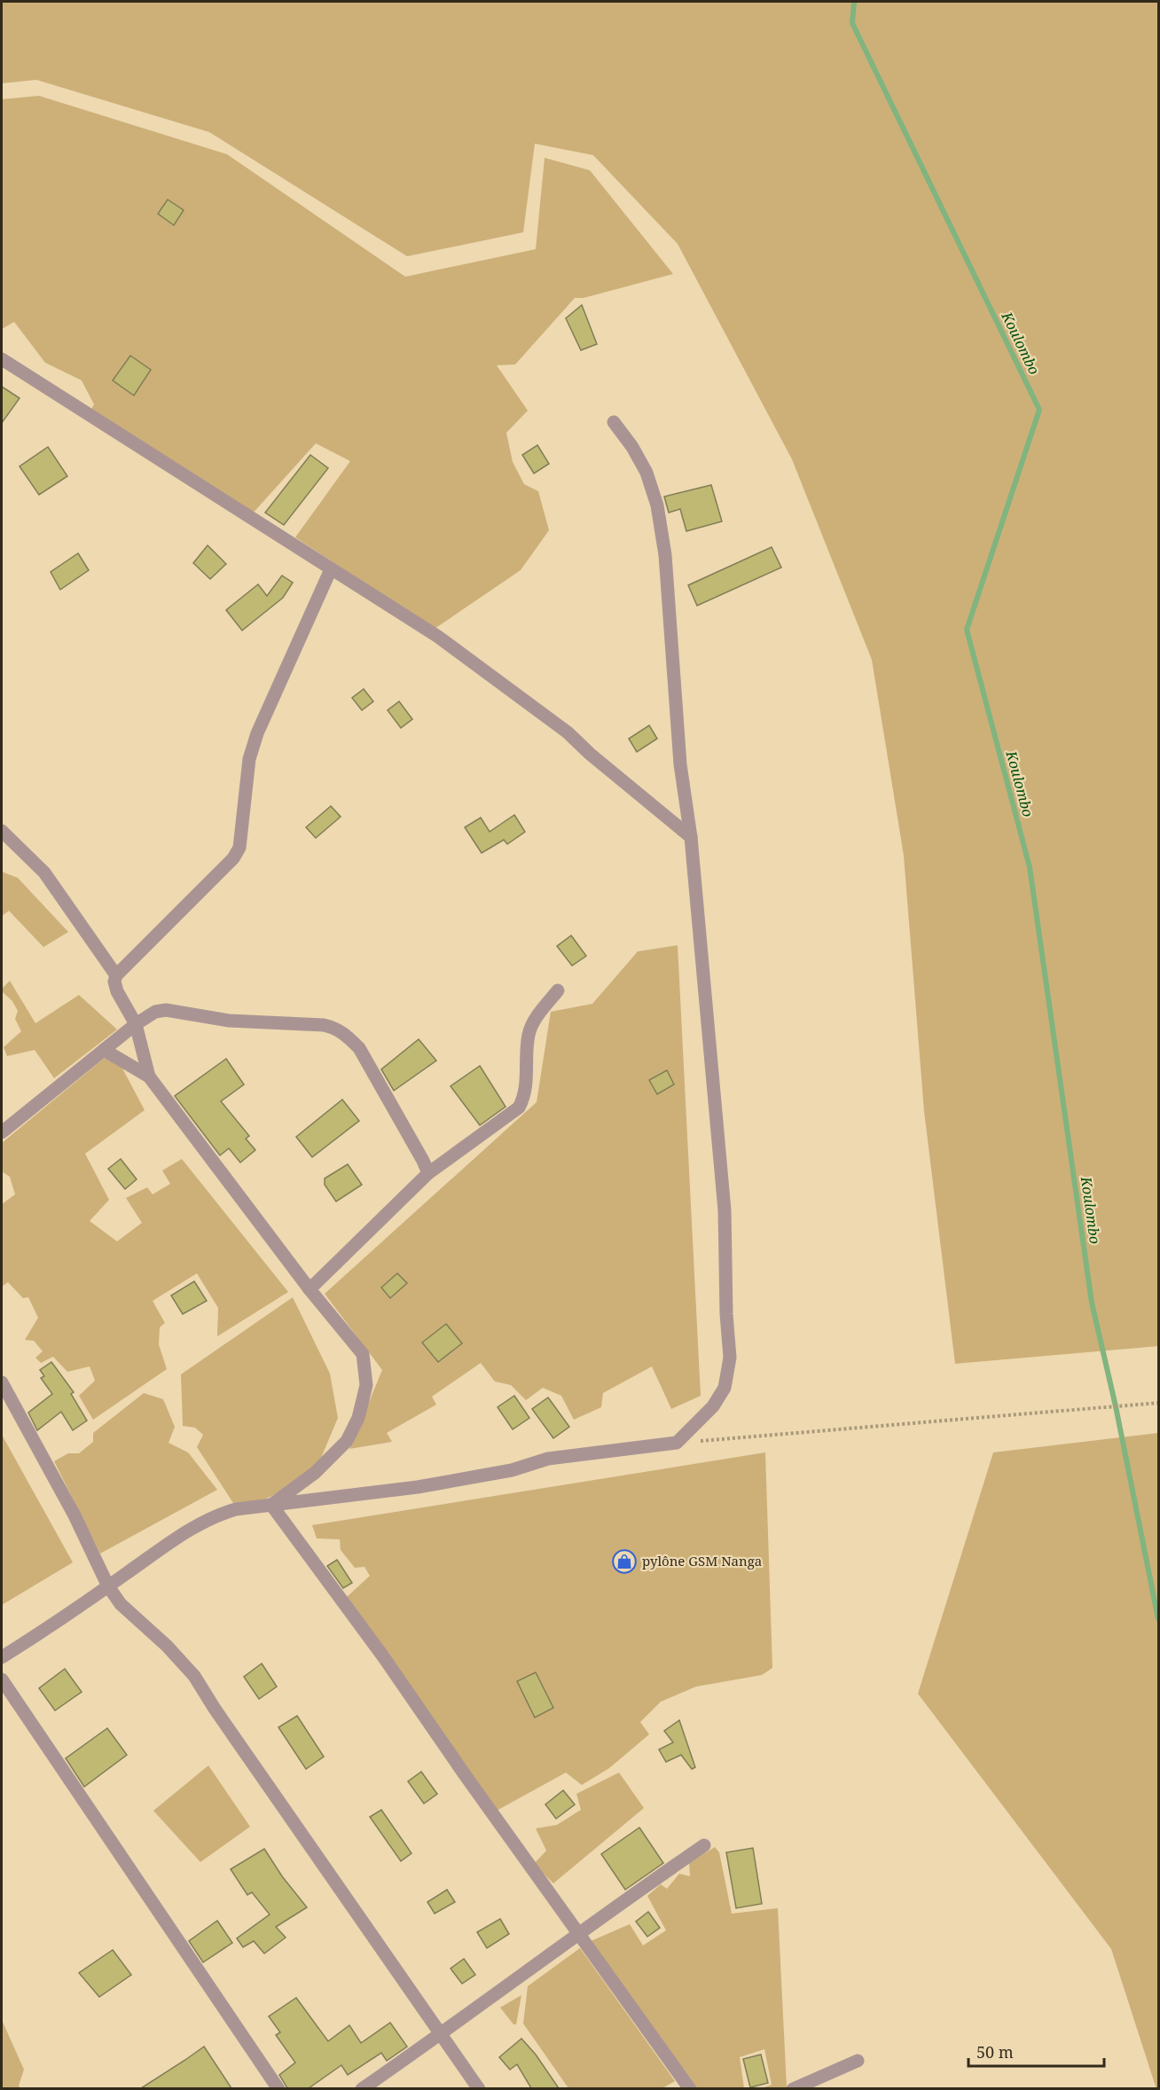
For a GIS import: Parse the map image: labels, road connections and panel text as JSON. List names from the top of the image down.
{
  "water": ["Koulombo"],
  "places": {
    "shop": ["pylône GSM Nanga"]
  },
  "scale_bar": "50 m"
}
